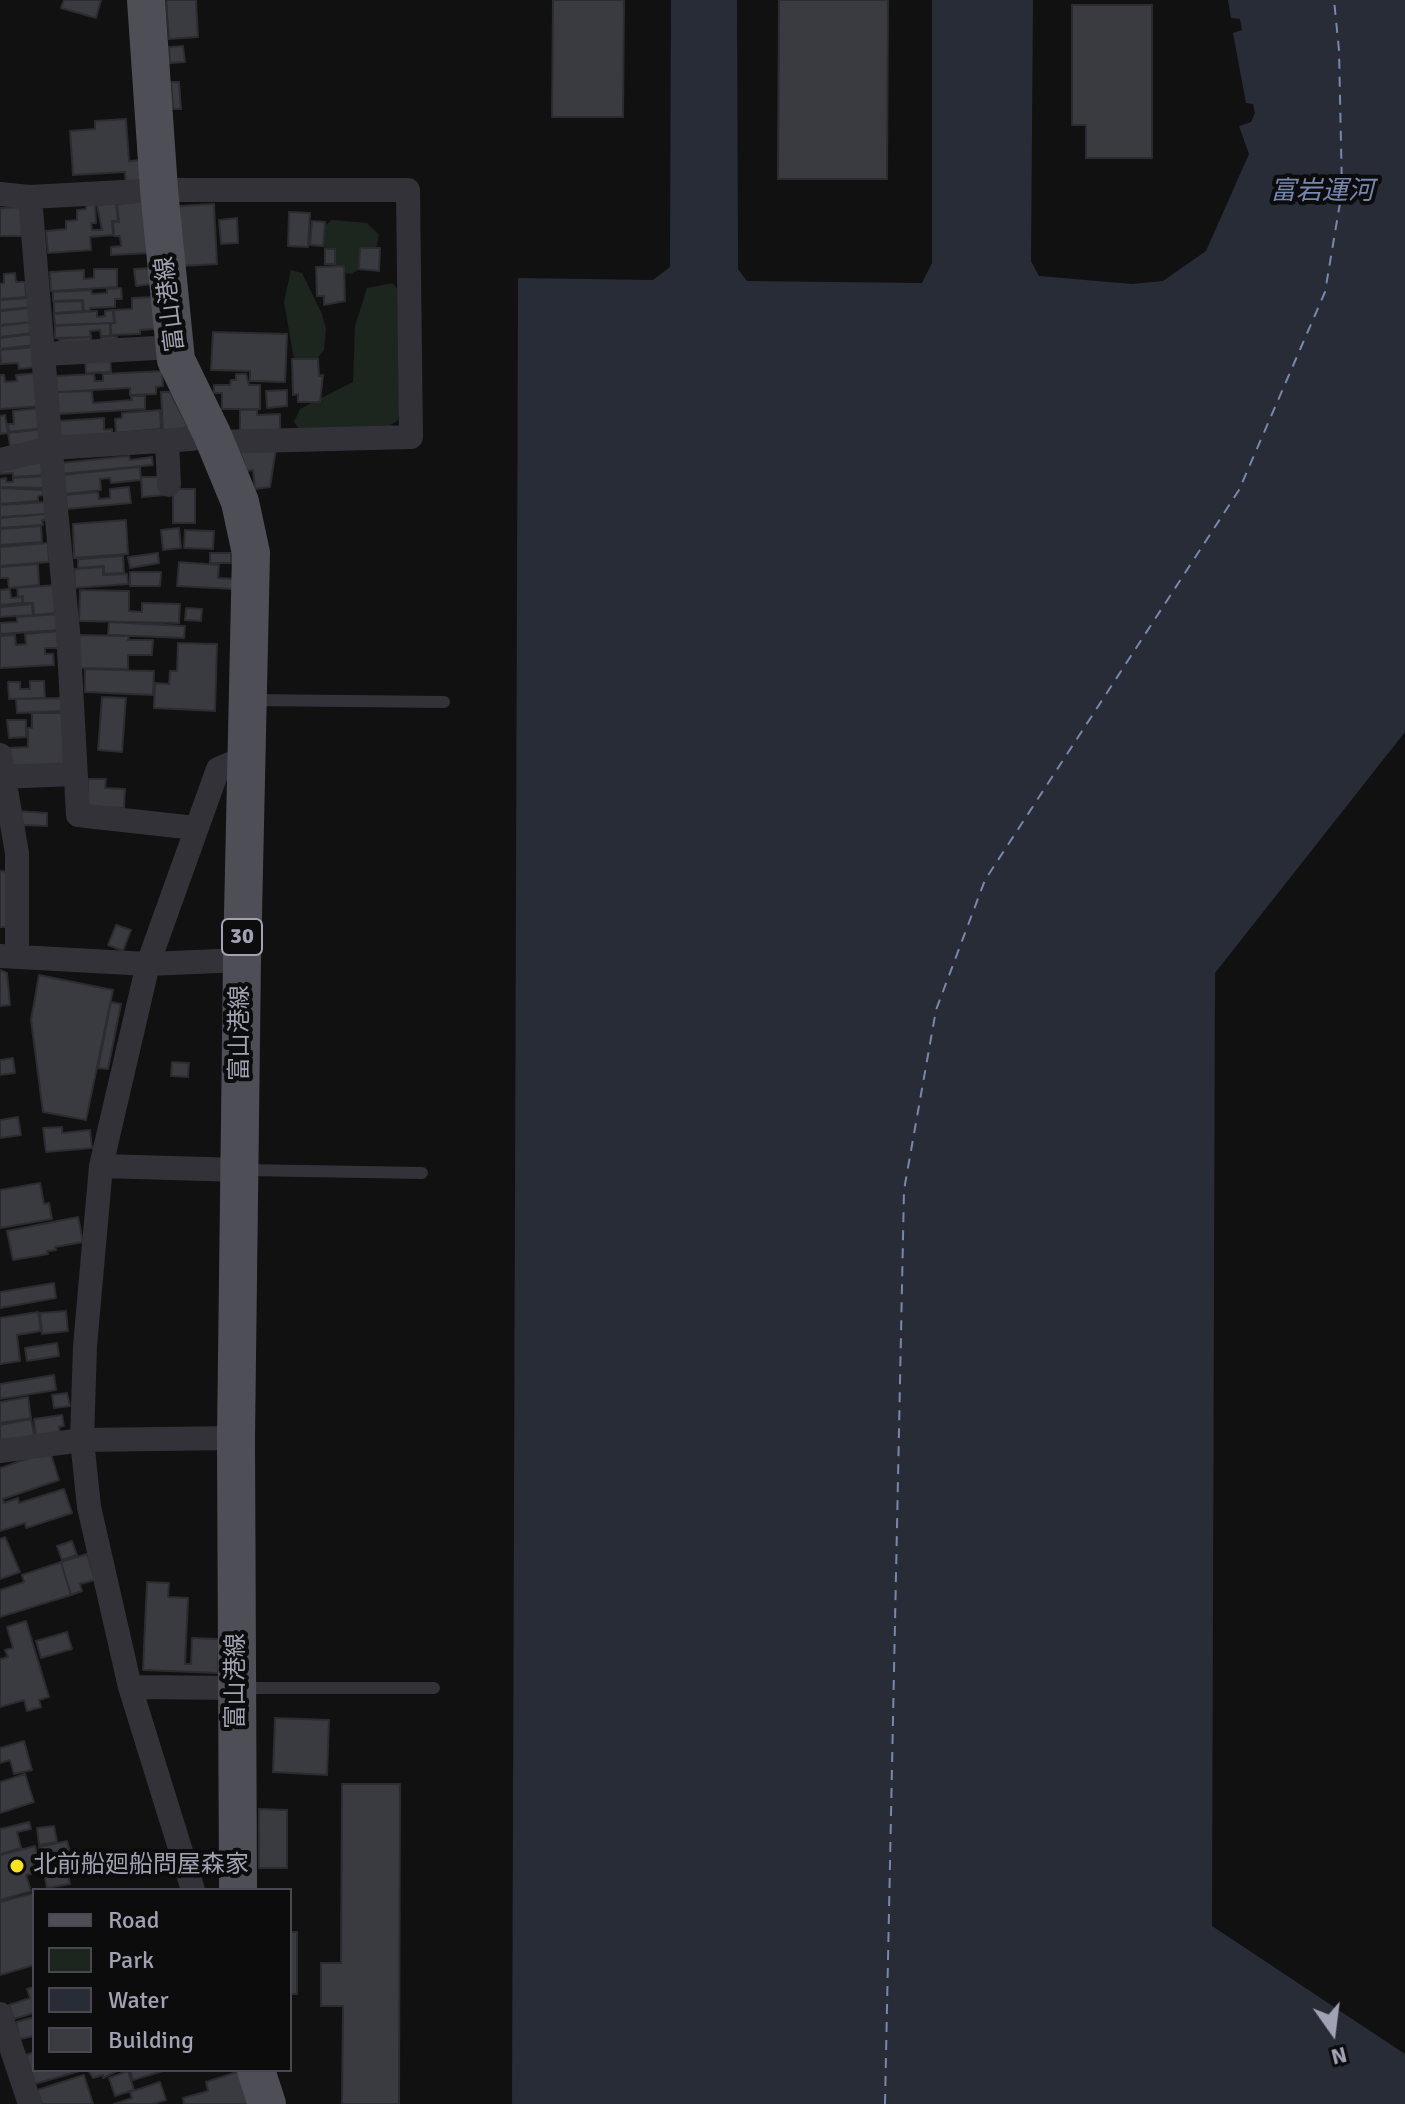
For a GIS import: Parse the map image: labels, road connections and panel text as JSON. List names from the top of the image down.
{
  "streets": {
    "main road": ["富山港線", "30"]
  },
  "water": ["富岩運河"],
  "places": ["北前船廻船問屋森家"],
  "legend": [
    "Road",
    "Park",
    "Water",
    "Building"
  ],
  "north": "bottom"
}
